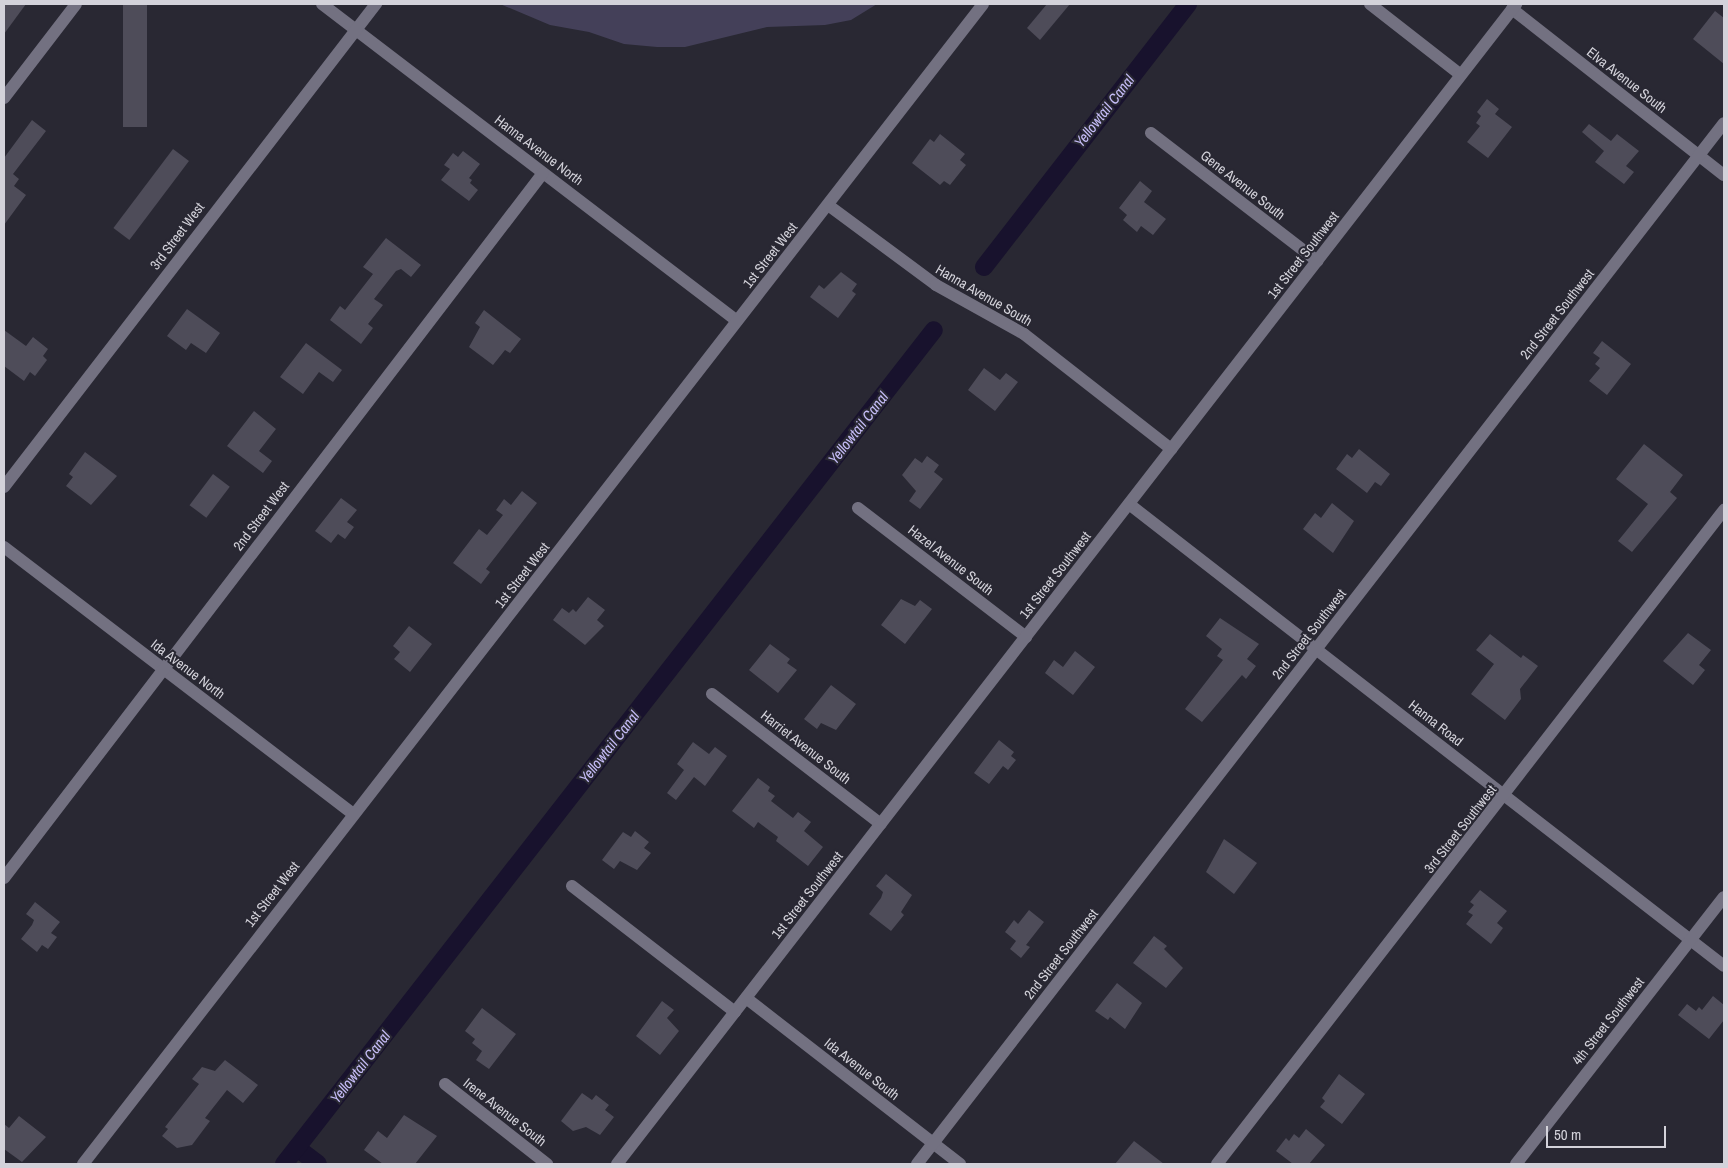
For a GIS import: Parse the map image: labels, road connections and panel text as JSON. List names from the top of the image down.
{
  "streets": {
    "street": [
      "Elva Avenue South",
      "Hanna Avenue North",
      "Gene Avenue South",
      "3rd Street West",
      "1st Street West",
      "1st Street Southwest",
      "Hanna Avenue South",
      "2nd Street Southwest",
      "2nd Street West",
      "Hazel Avenue South",
      "Ida Avenue North",
      "Hanna Road",
      "Harriet Avenue South",
      "3rd Street Southwest",
      "4th Street Southwest",
      "Ida Avenue South",
      "Irene Avenue South"
    ]
  },
  "crossings": [
    ["Elva Avenue South", "1st Street Southwest"],
    ["Elva Avenue South", "2nd Street Southwest"],
    ["Hanna Avenue North", "3rd Street West"],
    ["Hanna Avenue North", "1st Street West"],
    ["Hanna Avenue North", "2nd Street West"],
    ["Gene Avenue South", "1st Street Southwest"],
    ["1st Street West", "Hanna Avenue South"],
    ["1st Street West", "Ida Avenue North"],
    ["1st Street Southwest", "Hanna Avenue South"],
    ["1st Street Southwest", "Hazel Avenue South"],
    ["1st Street Southwest", "Hanna Road"],
    ["1st Street Southwest", "Harriet Avenue South"],
    ["1st Street Southwest", "Ida Avenue South"],
    ["2nd Street Southwest", "Hanna Road"],
    ["2nd Street Southwest", "Ida Avenue South"],
    ["2nd Street West", "Ida Avenue North"],
    ["Hanna Road", "3rd Street Southwest"],
    ["Hanna Road", "4th Street Southwest"]
  ],
  "water": ["Yellowtail Canal"],
  "scale_bar": "50 m"
}
